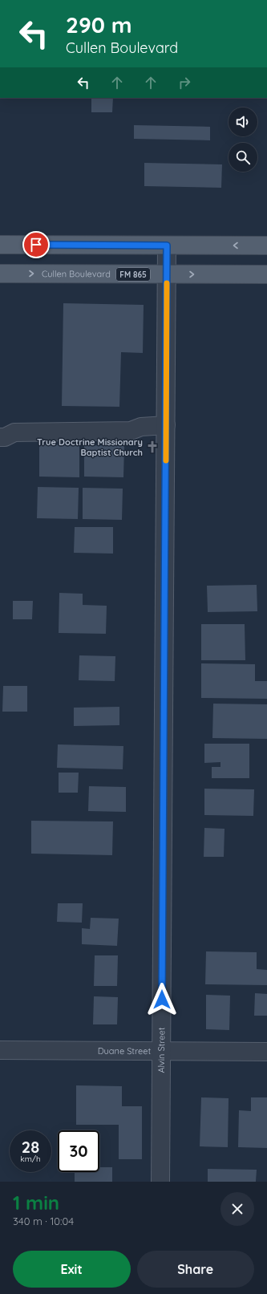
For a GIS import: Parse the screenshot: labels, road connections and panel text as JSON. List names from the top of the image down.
{
  "streets": {
    "main road": ["Cullen Boulevard", "FM 865"],
    "street": ["Alvin Street", "Duane Street"]
  },
  "crossings": [
    ["Cullen Boulevard", "Alvin Street"],
    ["Alvin Street", "Duane Street"]
  ],
  "places": {
    "church": ["True Doctrine Missionary Baptist Church"]
  },
  "page": {
    "turn": ["290 m", "Cullen Boulevard"],
    "speed": "28 km/h",
    "limit": "30",
    "heading": ["1 min", "340 m · 10:04"],
    "buttons": ["Exit", "Share"]
  }
}
